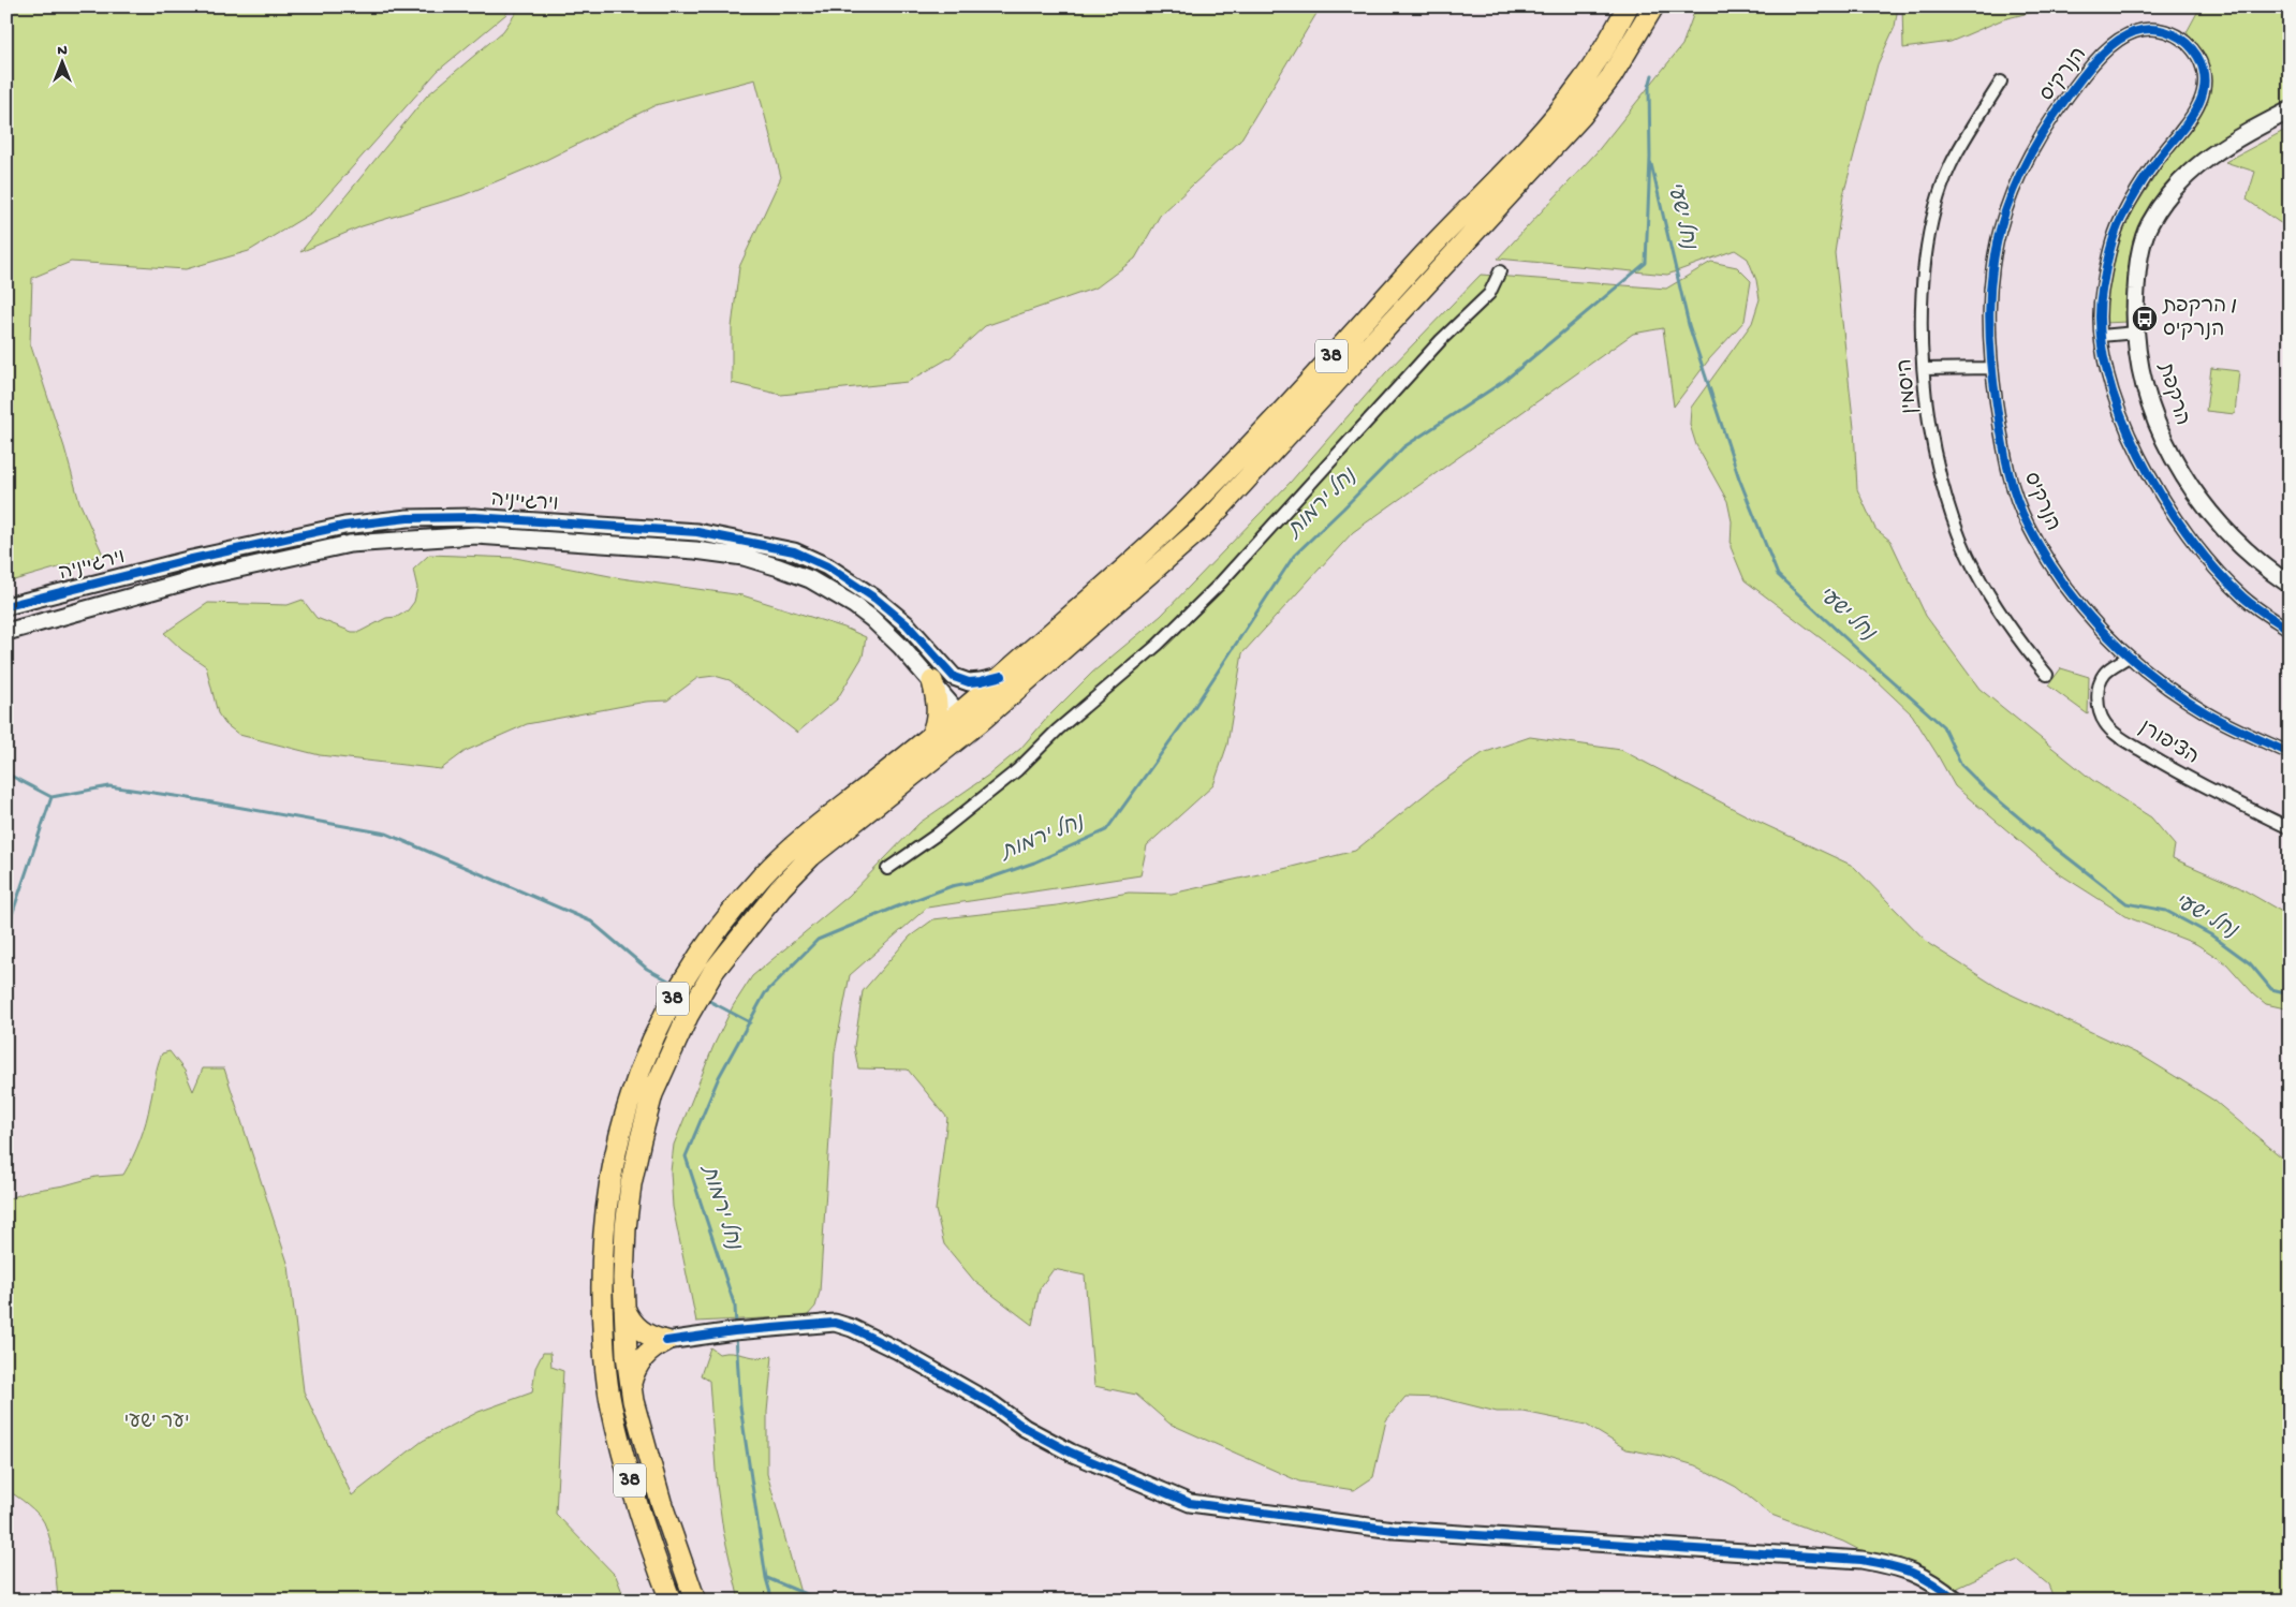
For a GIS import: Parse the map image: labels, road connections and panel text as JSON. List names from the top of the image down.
{
  "streets": {
    "highway": ["38"],
    "street": [
      "הנרקיס",
      "היסמין",
      "הרקפת",
      "וירג'יניה",
      "הציפורן"
    ]
  },
  "crossings": [
    ["הנרקיס", "הציפורן"],
    ["38", "וירג'יניה"]
  ],
  "water": ["נחל ישעי", "נחל ירמות"],
  "parks": ["יער ישעי"],
  "places": {
    "bus stop": ["הרקפת / הנרקיס"]
  },
  "north": "top"
}
